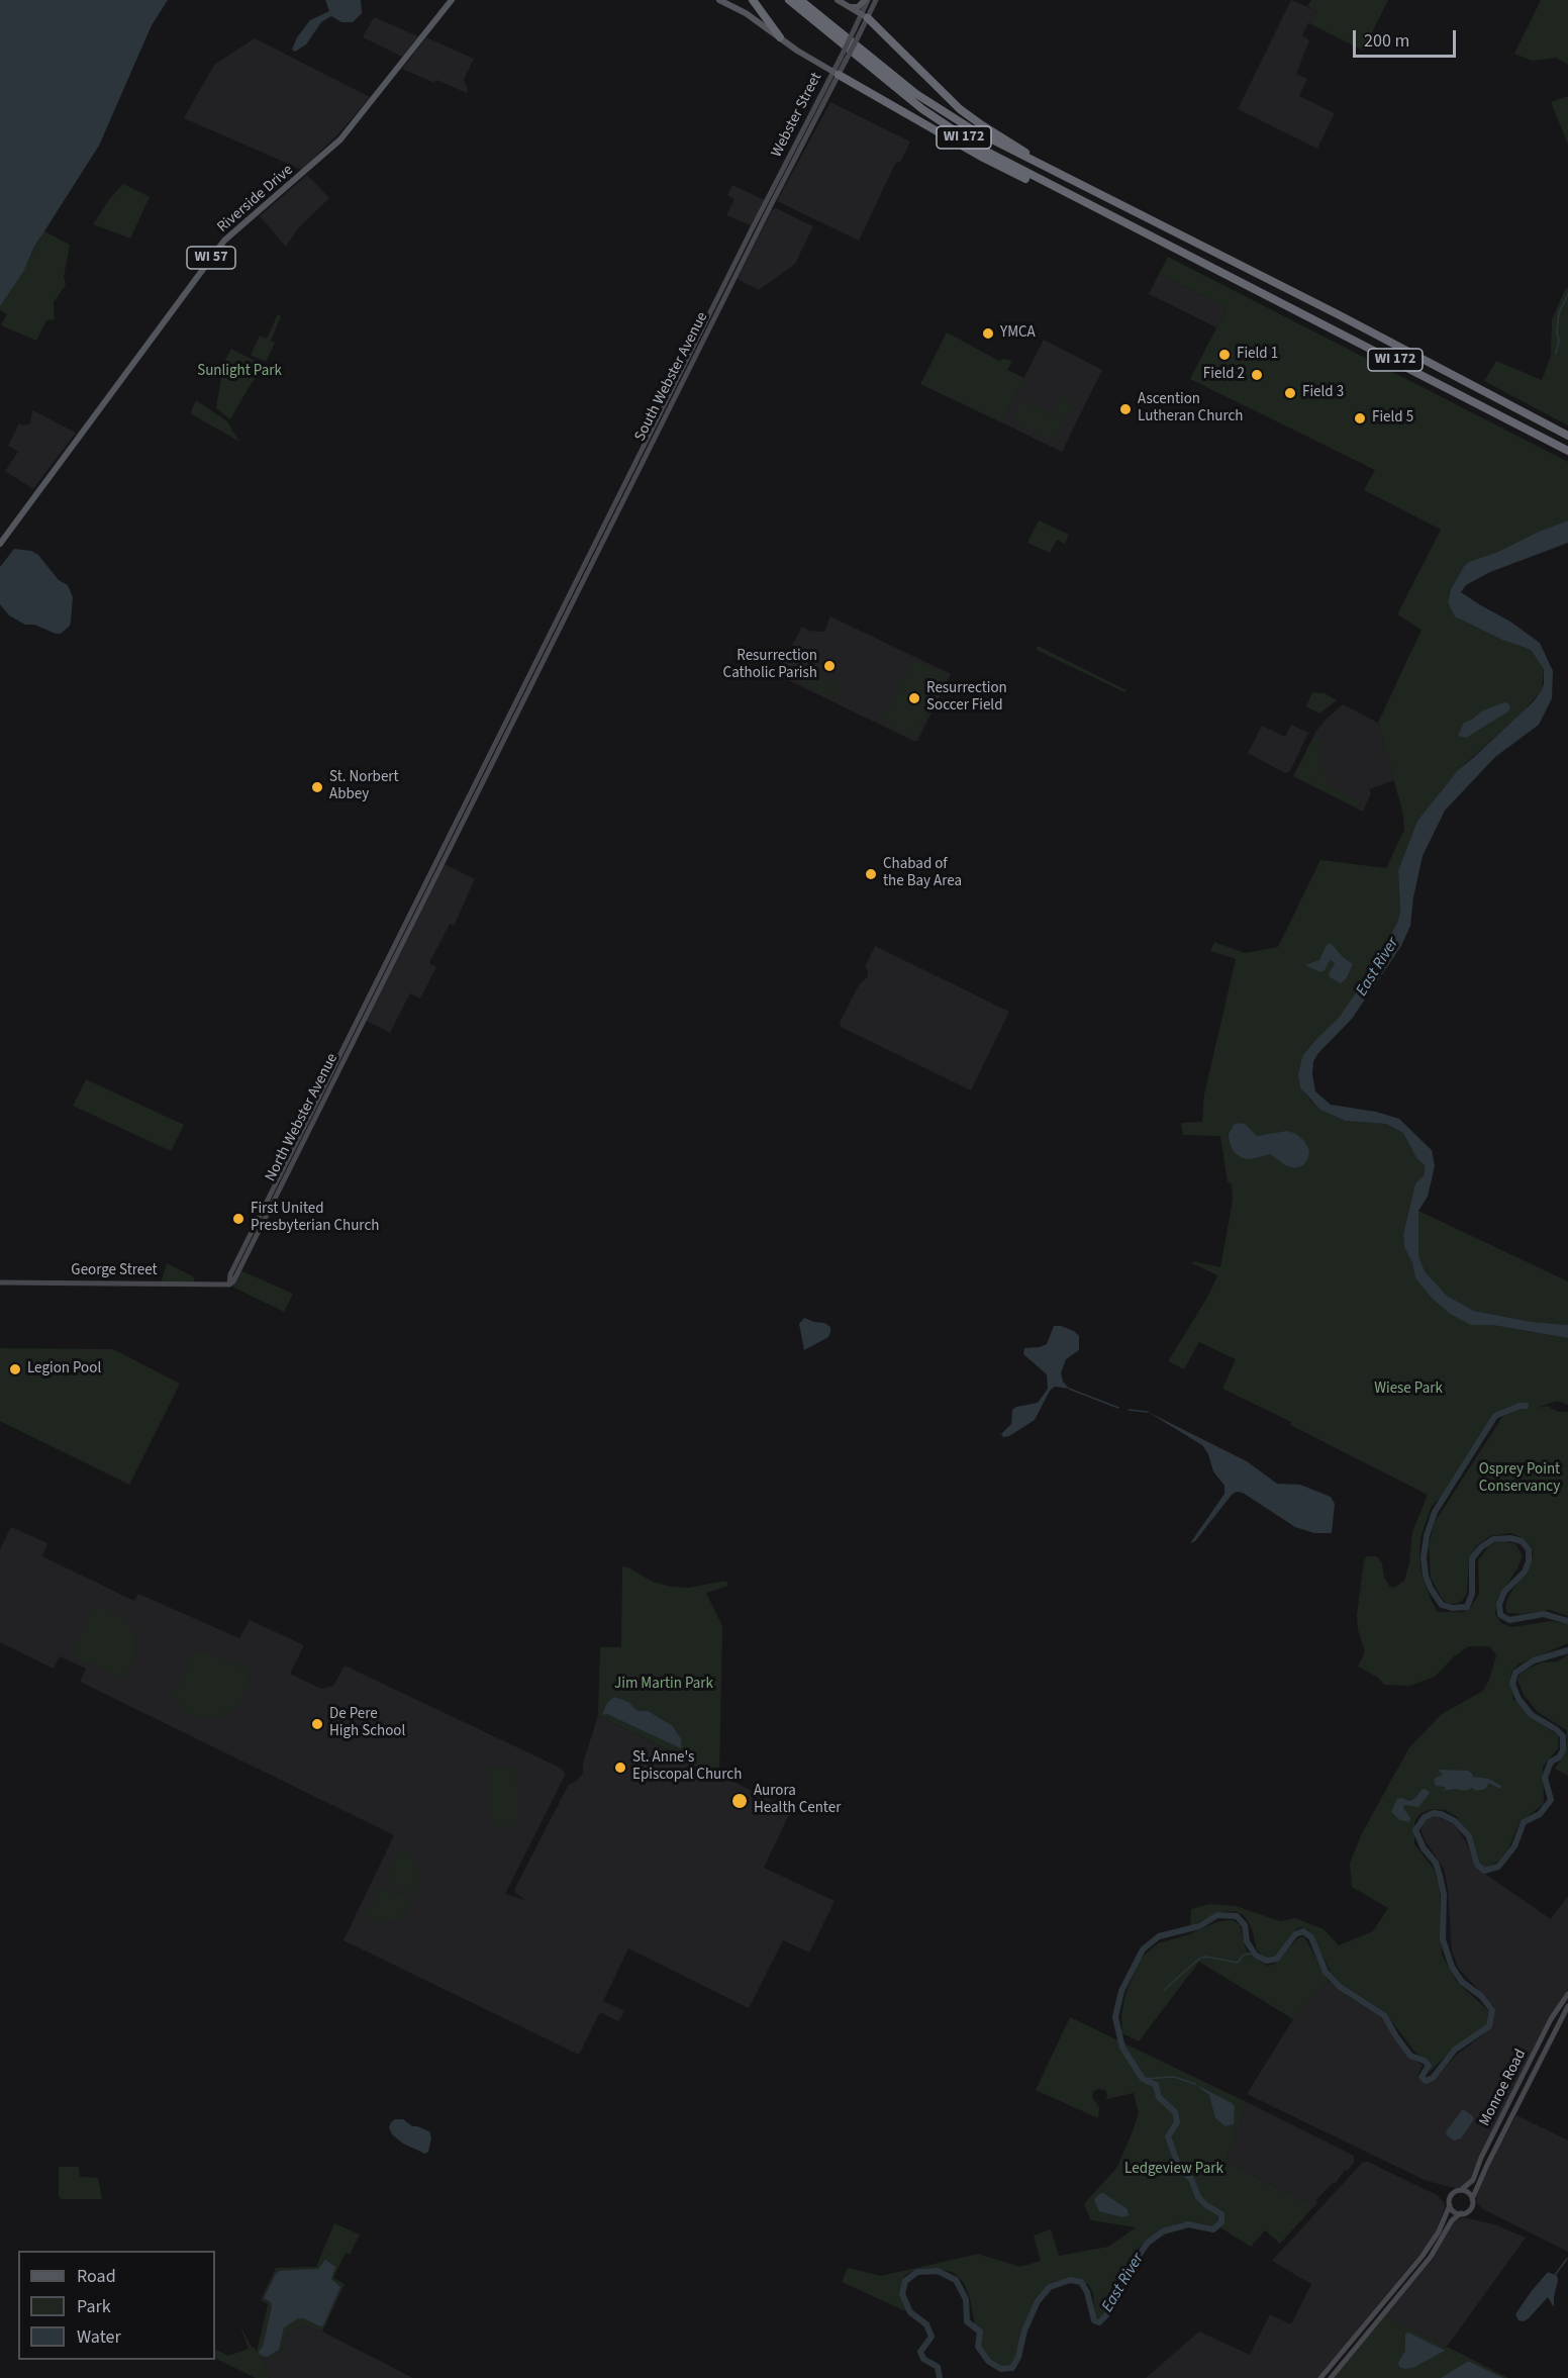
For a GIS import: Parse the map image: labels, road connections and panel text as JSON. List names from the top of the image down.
{
  "streets": {
    "highway": ["WI 172"],
    "main road": [
      "Webster Street",
      "Riverside Drive",
      "WI 57",
      "South Webster Avenue",
      "North Webster Avenue",
      "George Street",
      "Monroe Road"
    ]
  },
  "crossings": [
    ["Webster Street", "South Webster Avenue"],
    ["South Webster Avenue", "North Webster Avenue"],
    ["North Webster Avenue", "George Street"]
  ],
  "water": ["East River"],
  "parks": [
    "Sunlight Park",
    "Wiese Park",
    "Osprey Point Conservancy",
    "Jim Martin Park",
    "Ledgeview Park"
  ],
  "places": [
    "YMCA",
    "Field 1",
    "Field 2",
    "Field 3",
    "Ascention Lutheran Church",
    "Field 5",
    "Resurrection Catholic Parish",
    "Resurrection Soccer Field",
    "St. Norbert Abbey",
    "Chabad of the Bay Area",
    "First United Presbyterian Church",
    "Legion Pool",
    "De Pere High School",
    "St. Anne's Episcopal Church",
    "Aurora Health Center"
  ],
  "legend": ["Road", "Park", "Water"],
  "scale_bar": "200 m"
}
